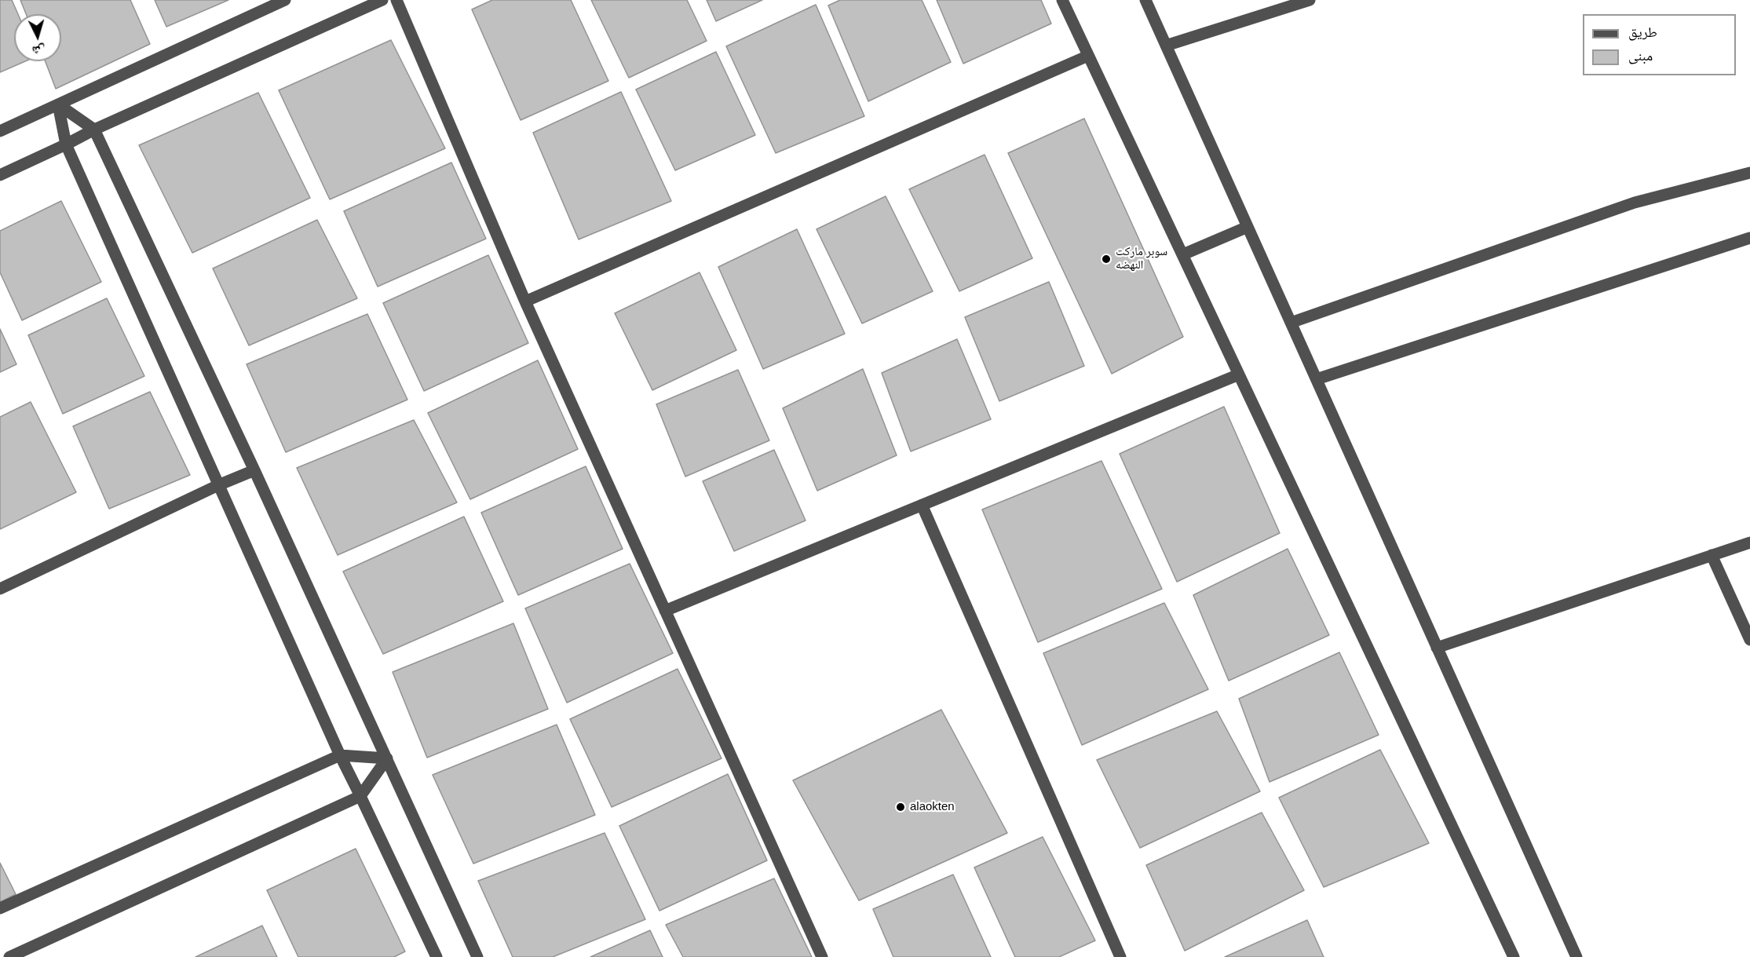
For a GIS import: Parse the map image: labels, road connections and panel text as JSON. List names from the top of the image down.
{
  "places": ["سوبر ماركت النهضه", "alaokten"],
  "legend": ["طريق", "مبنى"],
  "north": "bottom"
}
